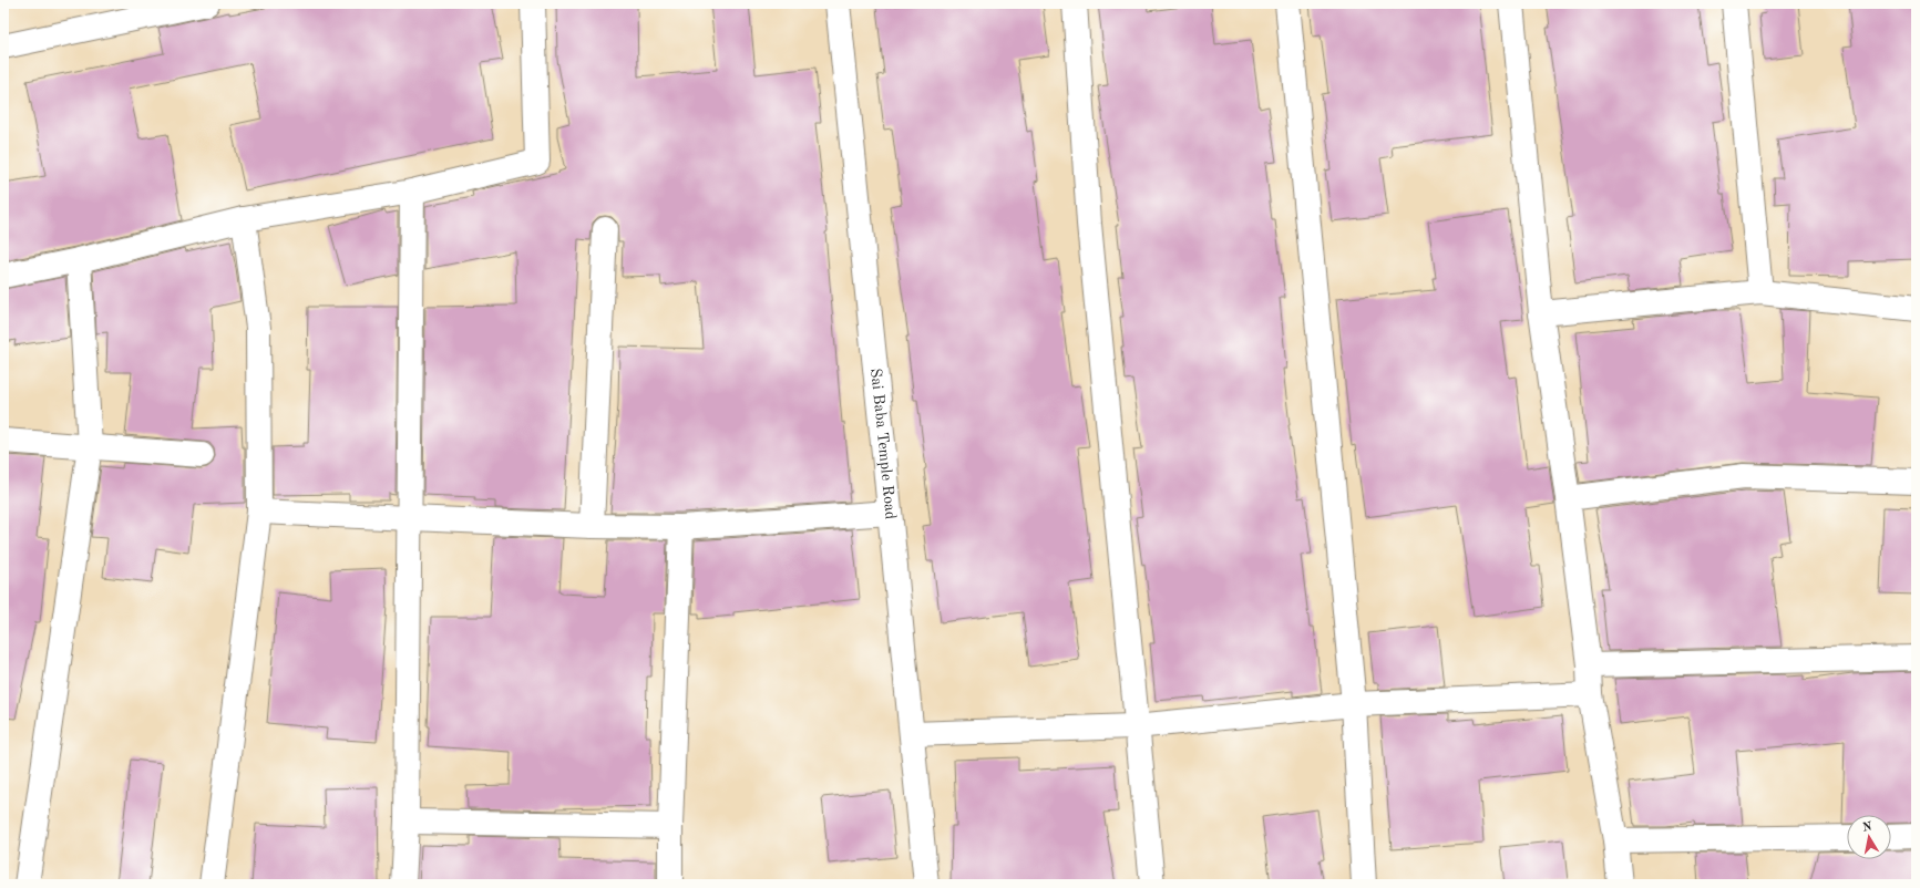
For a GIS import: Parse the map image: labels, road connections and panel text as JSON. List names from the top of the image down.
{
  "streets": {
    "street": ["Sai Baba Temple Road"]
  },
  "north": "top"
}
